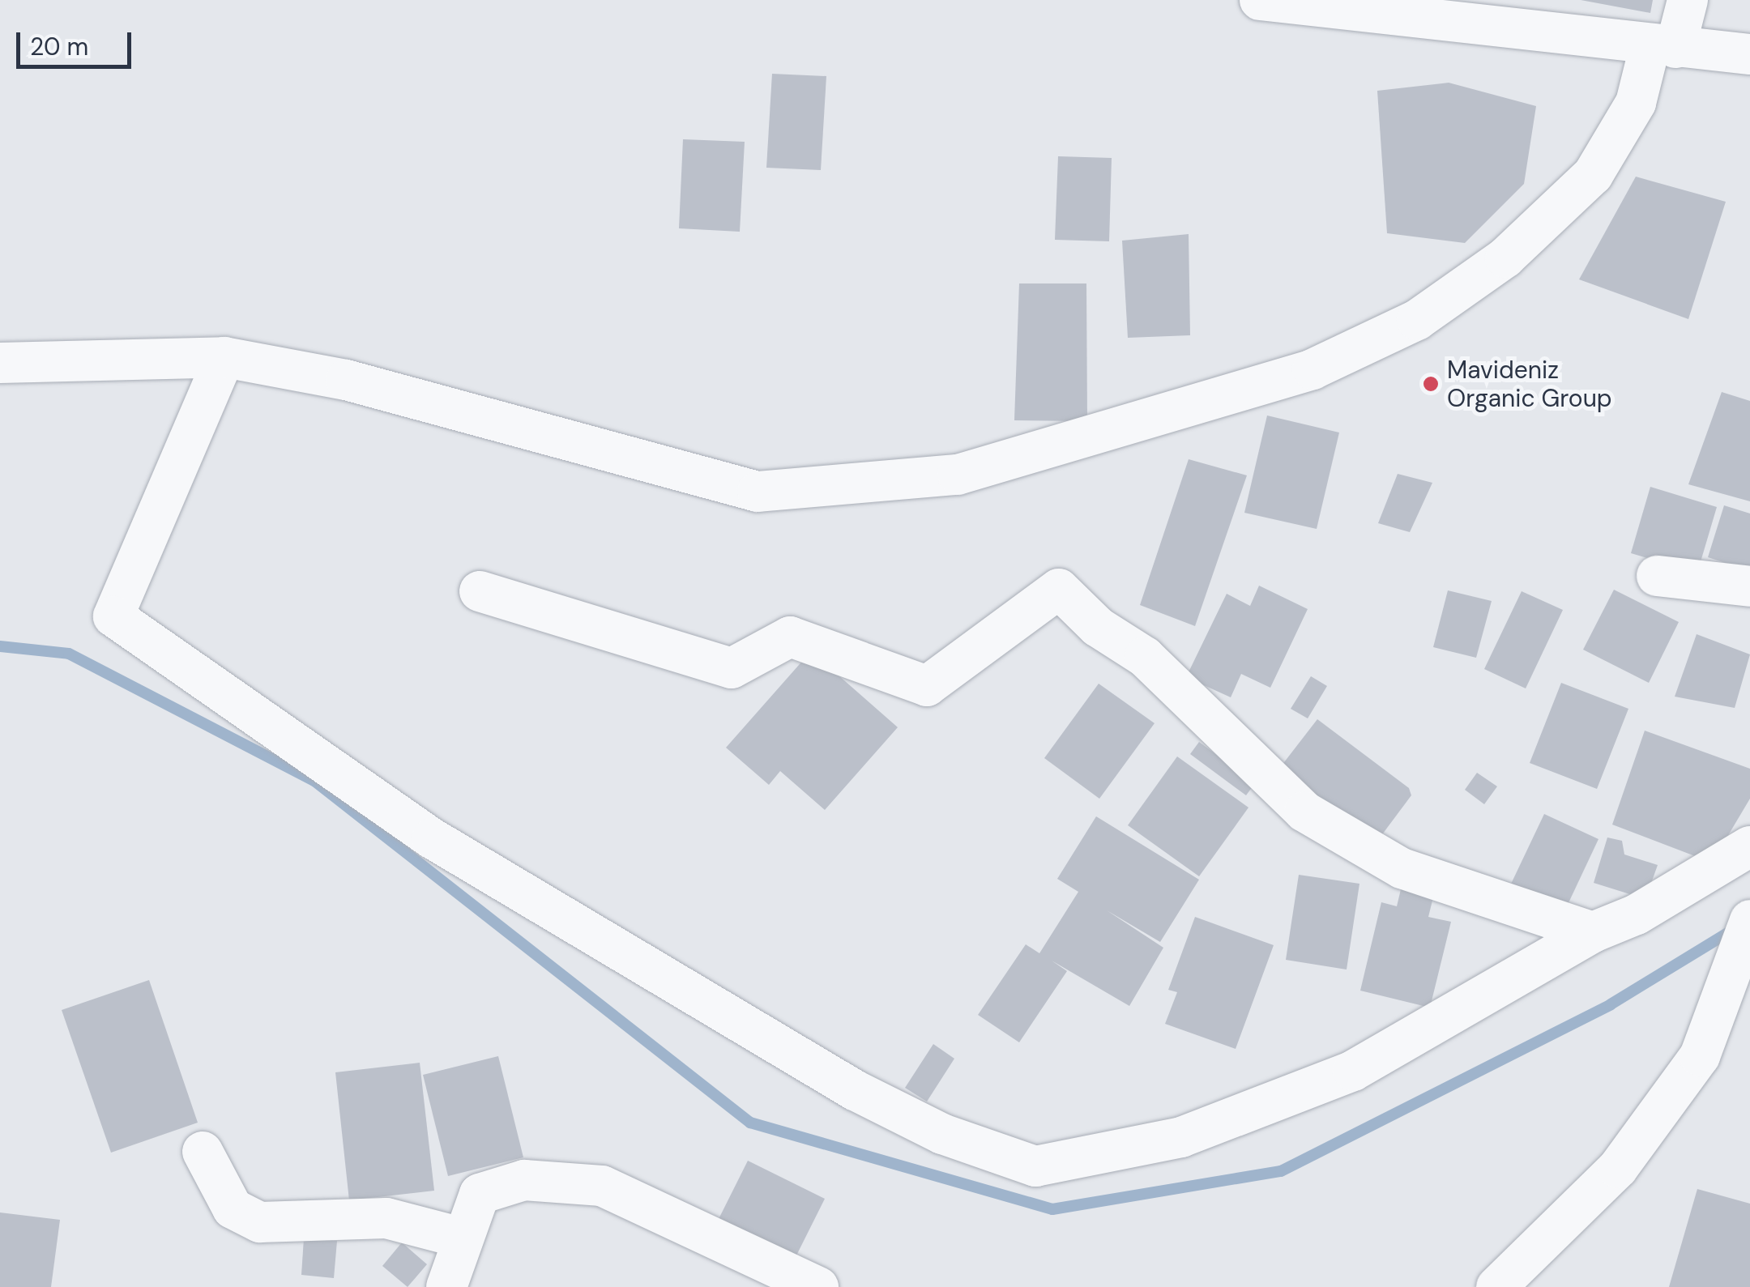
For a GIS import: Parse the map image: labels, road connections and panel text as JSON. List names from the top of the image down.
{
  "places": ["Mavideniz Organic Group"],
  "scale_bar": "20 m"
}
